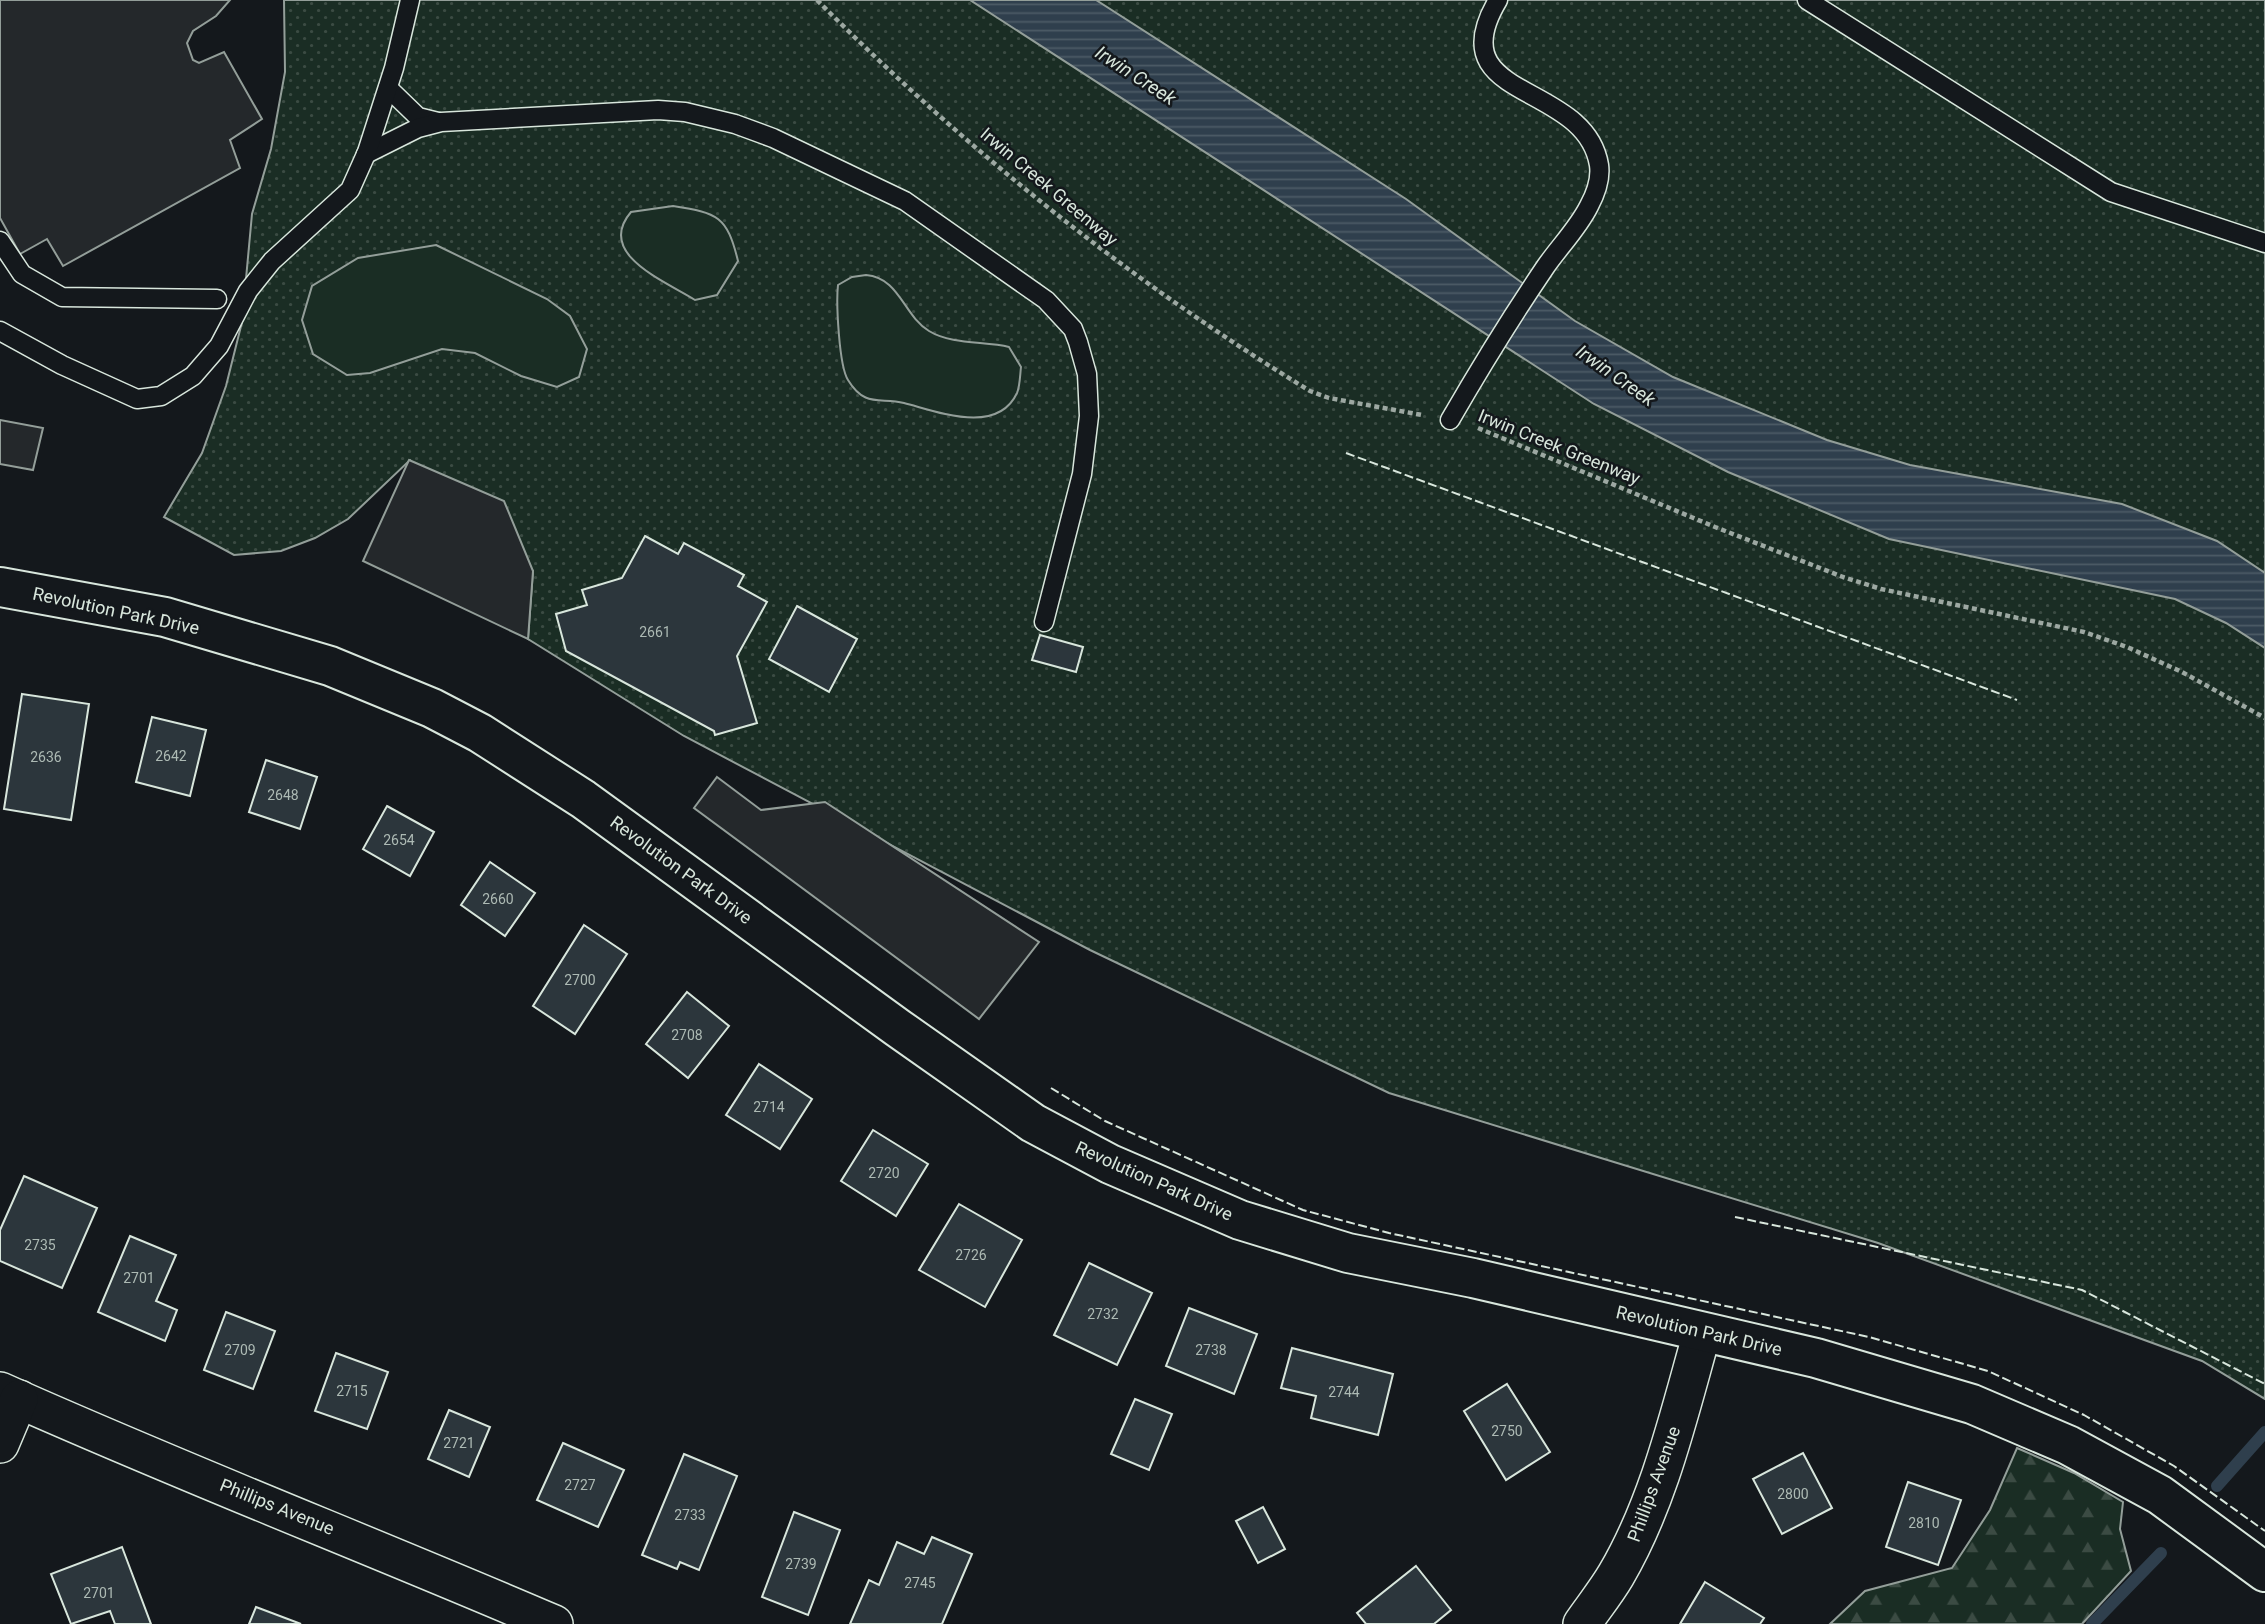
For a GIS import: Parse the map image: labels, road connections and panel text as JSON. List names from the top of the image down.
{
  "streets": {
    "street": ["Revolution Park Drive", "Phillips Avenue"],
    "path": ["Irwin Creek Greenway"]
  },
  "crossings": [
    ["Revolution Park Drive", "Phillips Avenue"]
  ],
  "water": ["Irwin Creek"],
  "house_numbers": [
    "2661",
    "2642",
    "2636",
    "2648",
    "2654",
    "2660",
    "2700",
    "2708",
    "2714",
    "2720",
    "2735",
    "2726",
    "2701",
    "2732",
    "2709",
    "2738",
    "2715",
    "2744",
    "2750",
    "2721",
    "2727",
    "2800",
    "2733",
    "2810",
    "2739",
    "2745",
    "2701"
  ]
}
